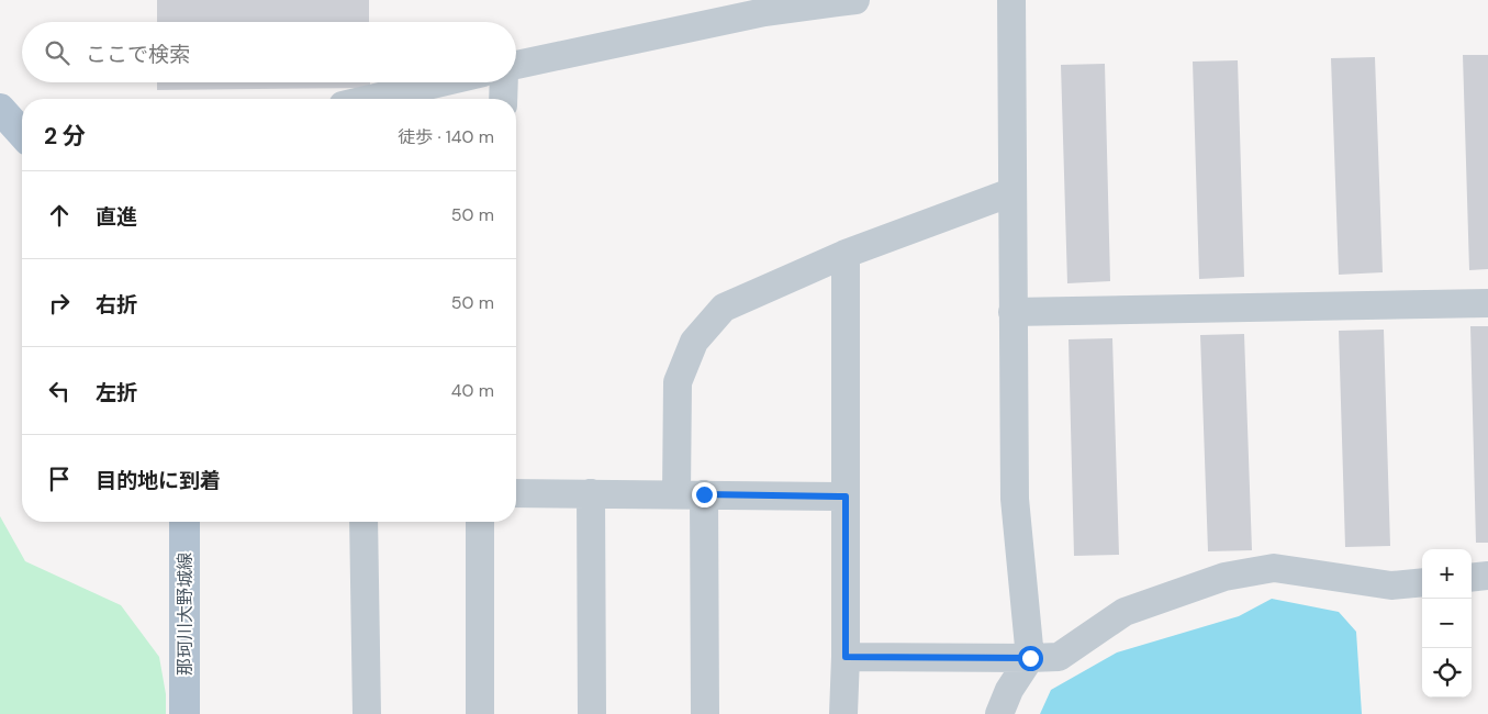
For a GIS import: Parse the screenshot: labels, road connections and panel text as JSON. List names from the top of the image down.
{
  "streets": {
    "main road": ["那珂川大野城線"]
  },
  "page": {
    "search": "ここで検索",
    "heading": ["2 分", "徒歩 · 140 m"],
    "list": [
      ["直進", "50 m"],
      ["右折", "50 m"],
      ["左折", "40 m"],
      "目的地に到着"
    ],
    "map_buttons": ["+", "−"]
  }
}
